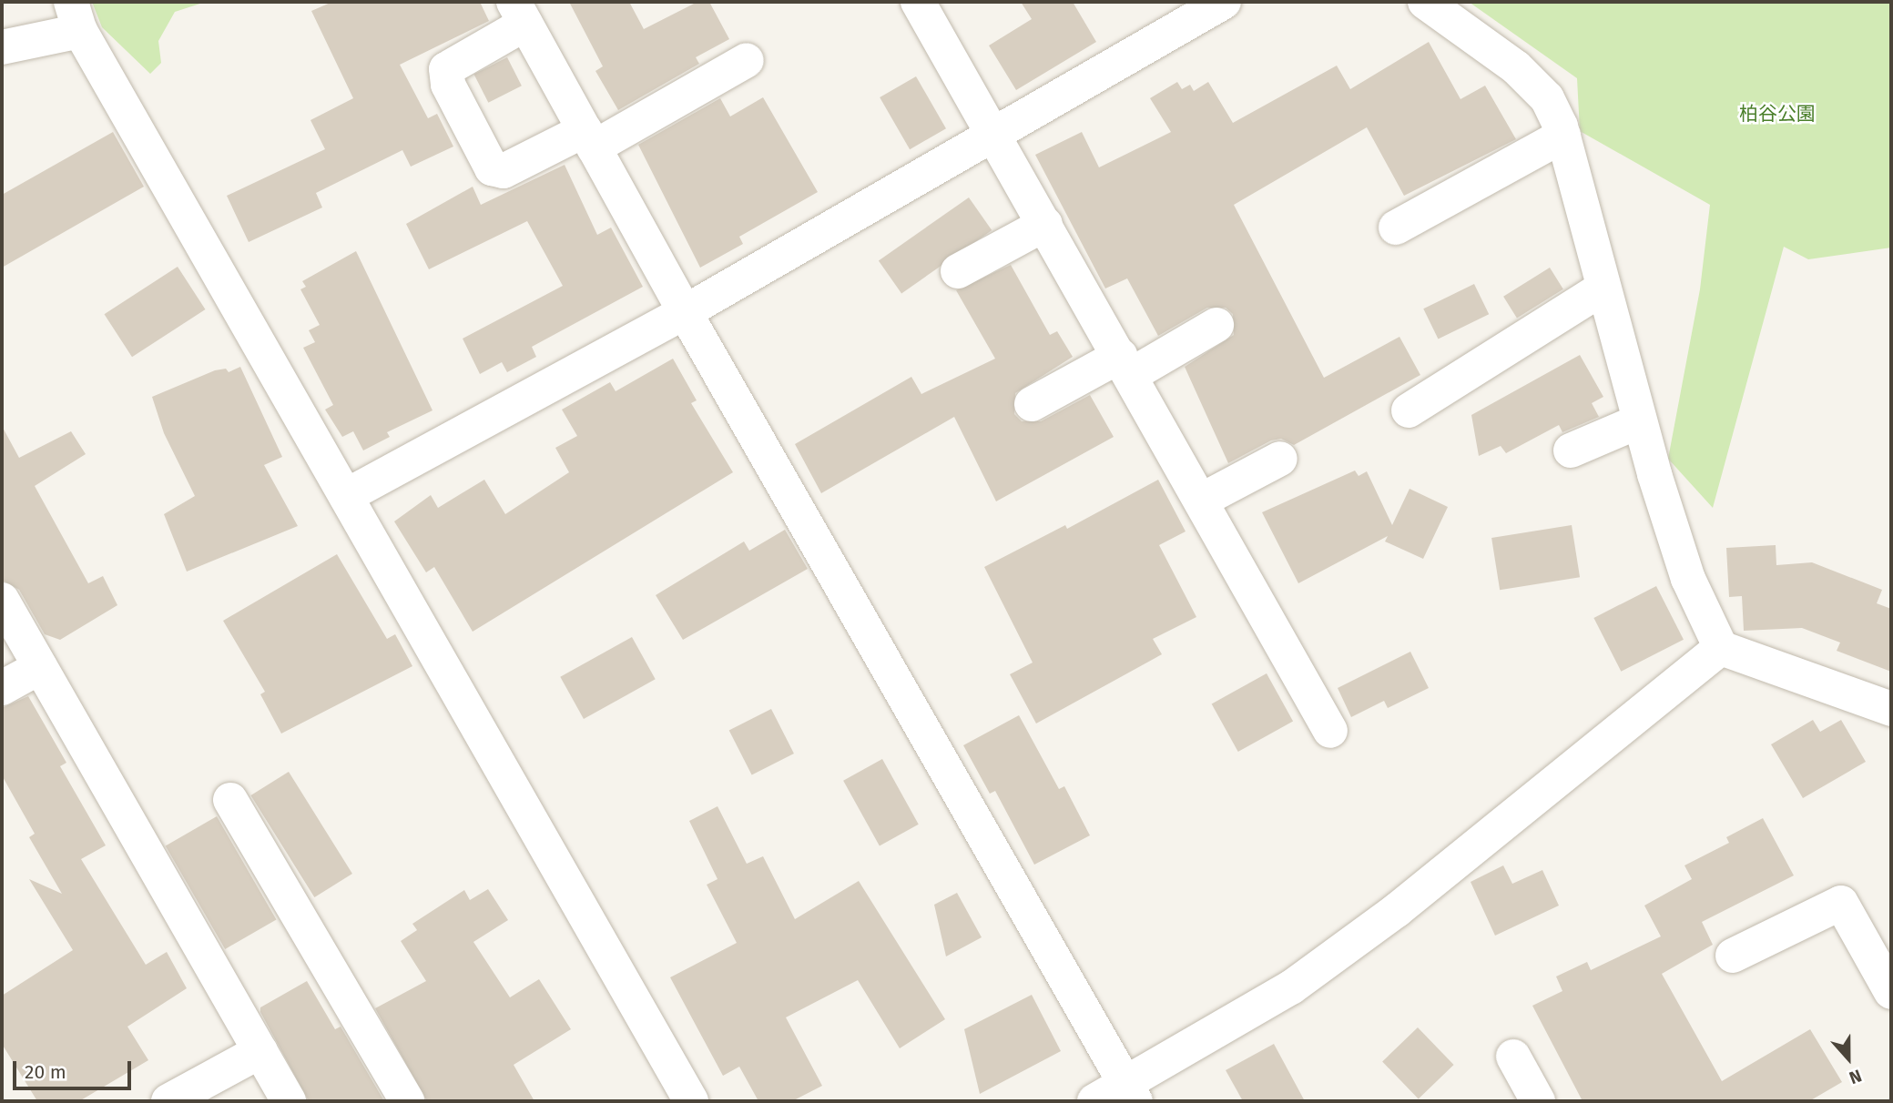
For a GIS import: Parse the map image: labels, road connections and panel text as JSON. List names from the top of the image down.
{
  "parks": ["柏谷公園"],
  "scale_bar": "20 m",
  "north": "bottom"
}
